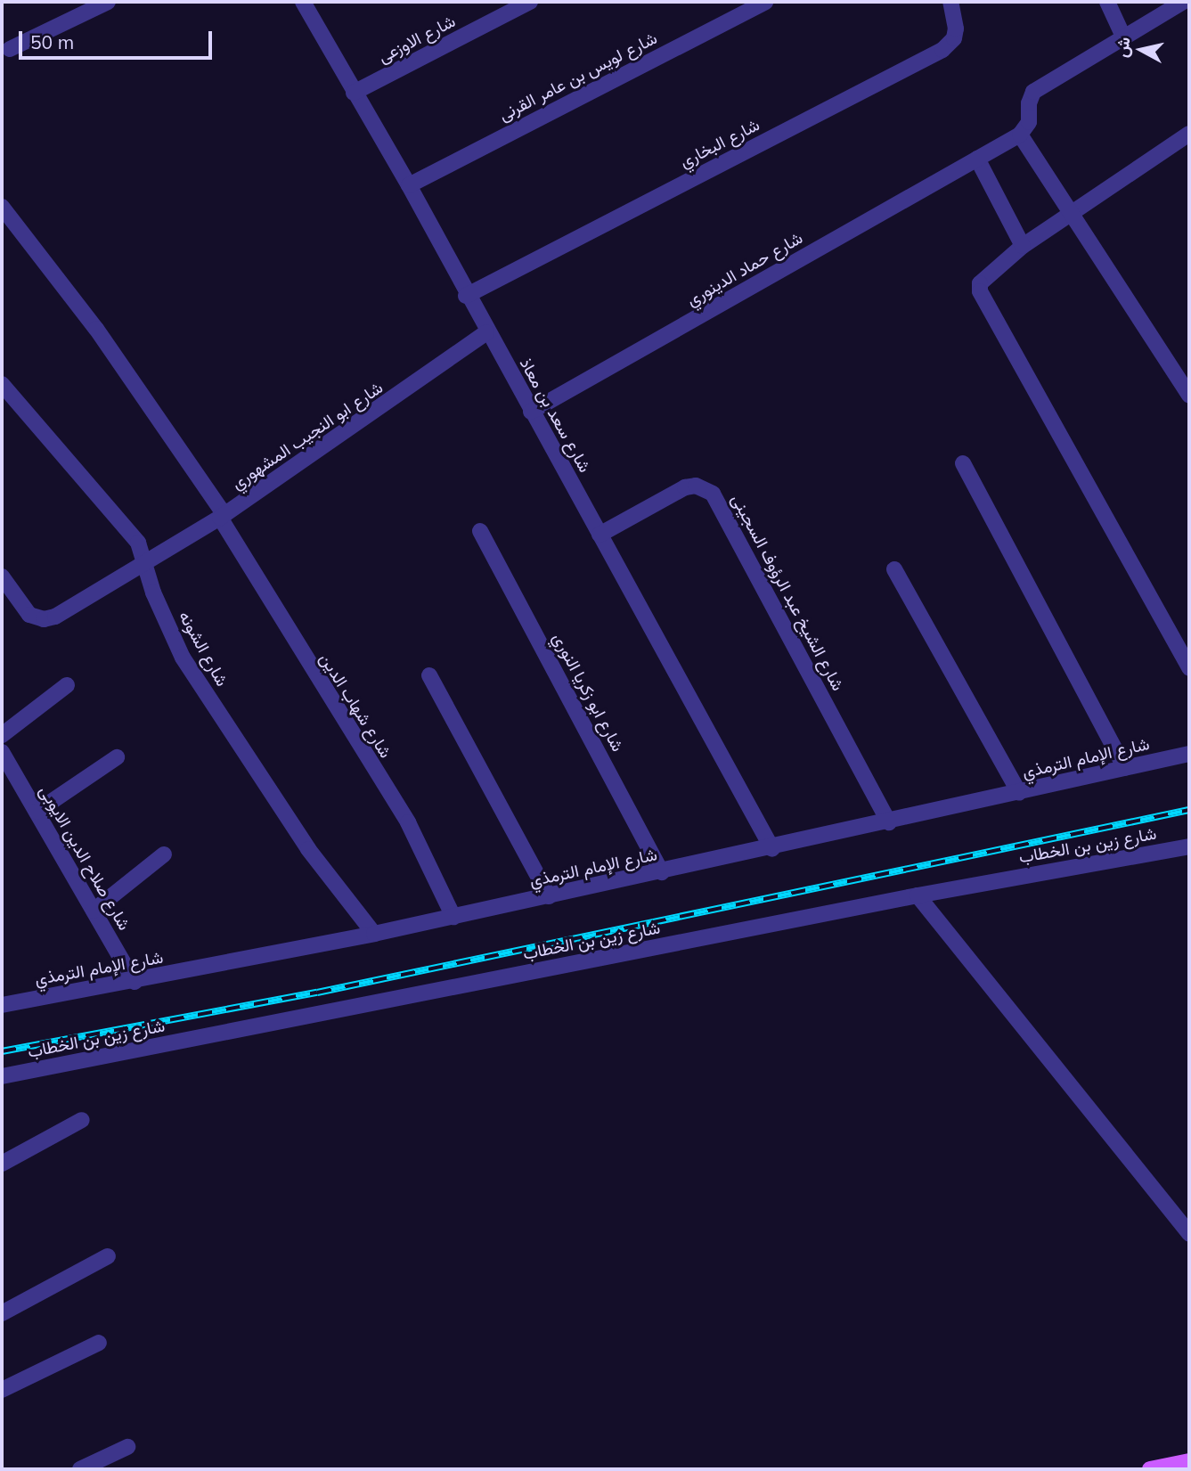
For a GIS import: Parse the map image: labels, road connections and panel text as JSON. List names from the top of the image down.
{
  "streets": {
    "street": [
      "شارع الاوزعى",
      "شارع لويس بن عامر القرنى",
      "شارع البخاري",
      "شارع حماد الدينوري",
      "شارع سعد بن معاذ",
      "شارع ابو النجيب المشهوري",
      "شارع الشيخ عبد الرؤوف السجينى",
      "شارع الشونه",
      "شارع ابو زكريا النوري",
      "شارع شهاب الدين",
      "شارع الإمام الترمذي",
      "شارع زين بن الخطاب",
      "شارع صلاح الدين الايوبى"
    ]
  },
  "crossings": [
    ["شارع الاوزعى", "شارع سعد بن معاذ"],
    ["شارع لويس بن عامر القرنى", "شارع سعد بن معاذ"],
    ["شارع البخاري", "شارع سعد بن معاذ"],
    ["شارع حماد الدينوري", "شارع سعد بن معاذ"],
    ["شارع سعد بن معاذ", "شارع ابو النجيب المشهوري"],
    ["شارع سعد بن معاذ", "شارع الشيخ عبد الرؤوف السجينى"],
    ["شارع سعد بن معاذ", "شارع الإمام الترمذي"],
    ["شارع ابو النجيب المشهوري", "شارع الشونه"],
    ["شارع ابو النجيب المشهوري", "شارع شهاب الدين"],
    ["شارع الشيخ عبد الرؤوف السجينى", "شارع الإمام الترمذي"],
    ["شارع الشونه", "شارع الإمام الترمذي"],
    ["شارع ابو زكريا النوري", "شارع الإمام الترمذي"],
    ["شارع شهاب الدين", "شارع الإمام الترمذي"],
    ["شارع الإمام الترمذي", "شارع صلاح الدين الايوبى"]
  ],
  "scale_bar": "50 m",
  "north": "left"
}
